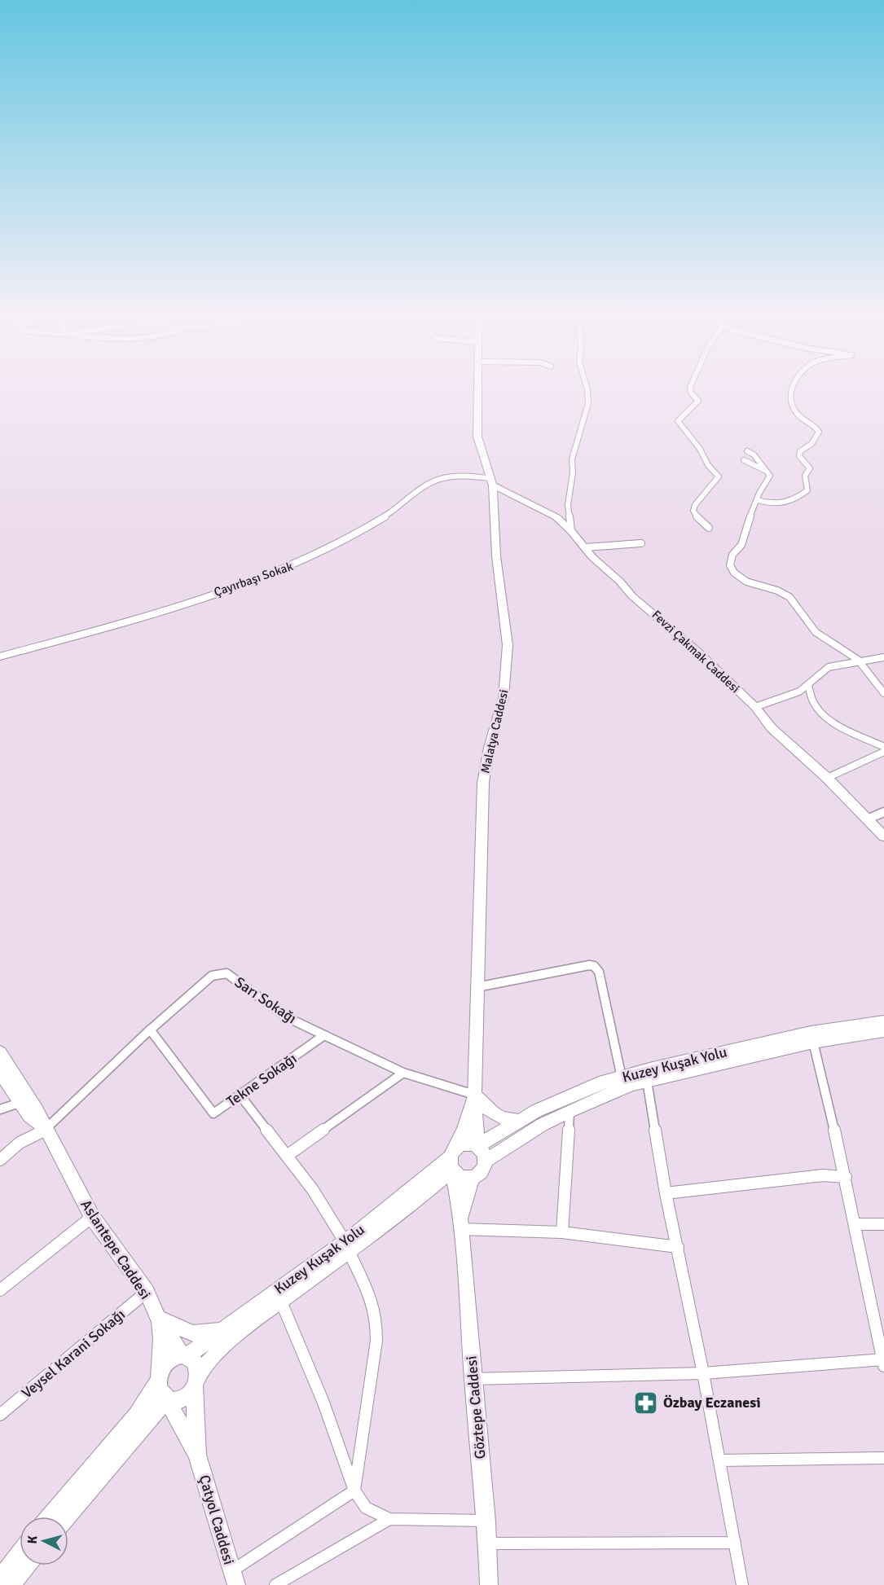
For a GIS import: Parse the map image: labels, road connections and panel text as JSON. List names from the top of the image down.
{
  "streets": {
    "street": [
      "Çayırbaşı Sokak",
      "Fevzi Çakmak Caddesi",
      "Malatya Caddesi",
      "Sarı Sokağı",
      "Kuzey Kuşak Yolu",
      "Tekne Sokağı",
      "Aslantepe Caddesi",
      "Veysel Karani Sokağı",
      "Göztepe Caddesi",
      "Çatyol Caddesi"
    ]
  },
  "crossings": [
    ["Çayırbaşı Sokak", "Fevzi Çakmak Caddesi"],
    ["Çayırbaşı Sokak", "Malatya Caddesi"],
    ["Fevzi Çakmak Caddesi", "Malatya Caddesi"],
    ["Malatya Caddesi", "Sarı Sokağı"],
    ["Sarı Sokağı", "Tekne Sokağı"],
    ["Sarı Sokağı", "Aslantepe Caddesi"],
    ["Aslantepe Caddesi", "Veysel Karani Sokağı"]
  ],
  "places": {
    "pharmacy": ["Özbay Eczanesi"]
  },
  "north": "left"
}
